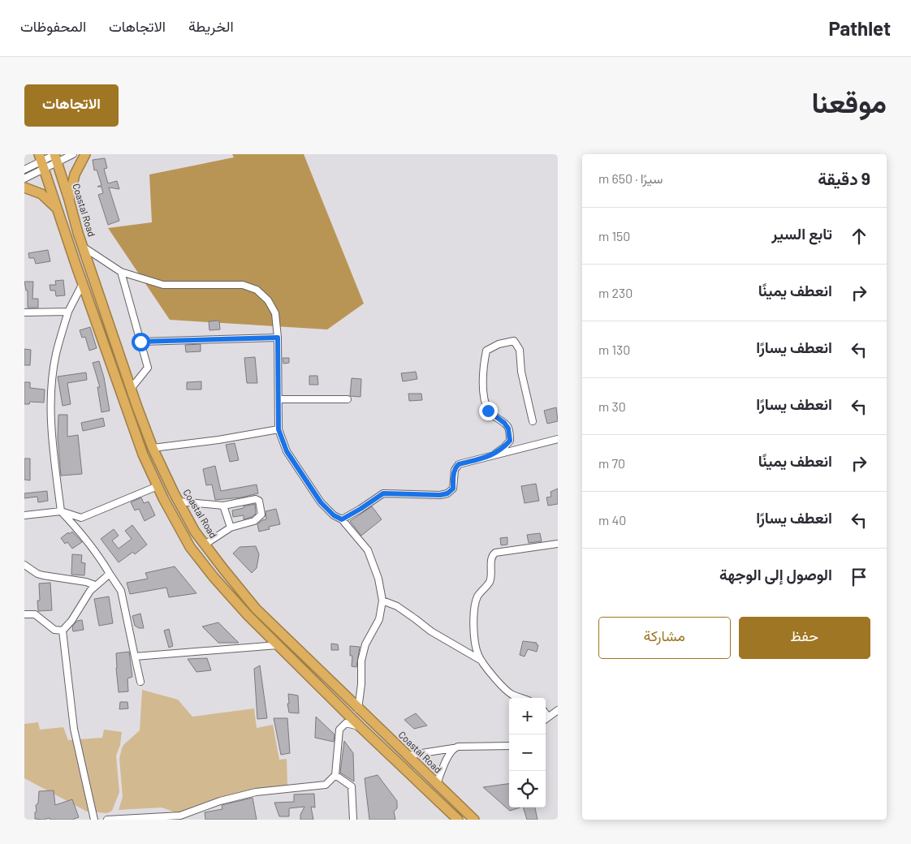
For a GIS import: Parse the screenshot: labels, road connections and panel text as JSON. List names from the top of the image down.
{
  "streets": {
    "highway": ["Coastal Road"]
  },
  "page": {
    "header": "Pathlet",
    "nav": ["الخريطة", "الاتجاهات", "المحفوظات"],
    "title": "موقعنا",
    "buttons": [
      "الاتجاهات",
      ["حفظ", "مشاركة"]
    ],
    "heading": ["9 دقيقة", "سيرًا · 650 m"],
    "list": [
      ["تابع السير", "150 m"],
      ["انعطف يمينًا", "230 m"],
      ["انعطف يسارًا", "130 m"],
      ["انعطف يسارًا", "30 m"],
      ["انعطف يمينًا", "70 m"],
      ["انعطف يسارًا", "40 m"],
      "الوصول إلى الوجهة"
    ],
    "map_buttons": ["+", "−"]
  }
}
